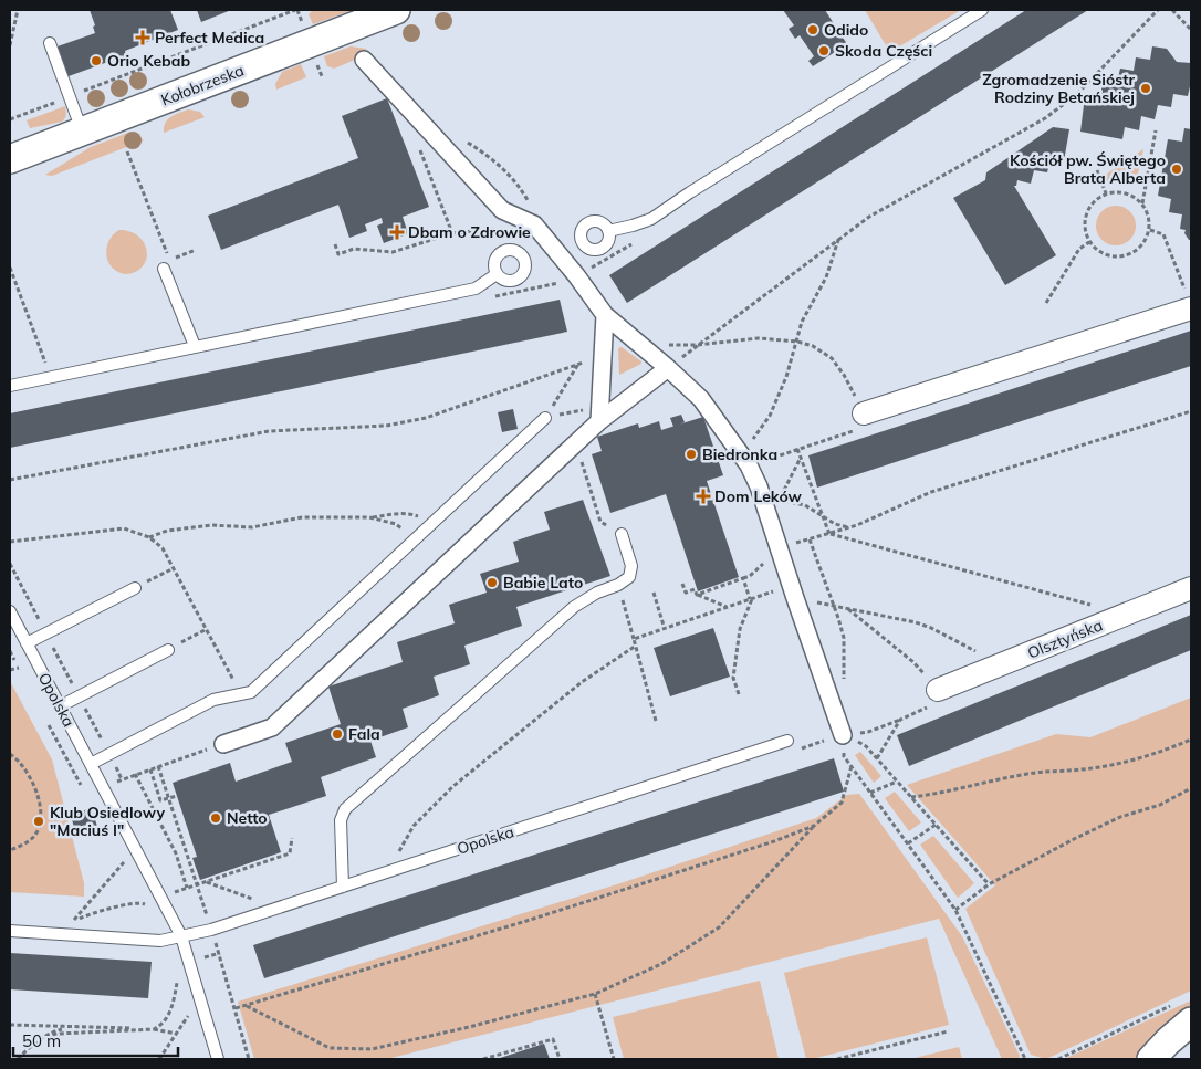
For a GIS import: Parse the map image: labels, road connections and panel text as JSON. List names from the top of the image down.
{
  "streets": {
    "street": ["Kołobrzeska", "Olsztyńska"],
    "lane": ["Opolska"]
  },
  "places": {
    "other": [
      "Odido",
      "Skoda Części",
      "Orio Kebab",
      "Zgromadzenie Sióstr Rodziny Betańskiej",
      "Kościół pw. Świętego Brata Alberta",
      "Biedronka",
      "Babie Lato",
      "Fala",
      "Netto",
      "Klub Osiedlowy \"Maciuś I\""
    ],
    "health": ["Perfect Medica", "Dbam o Zdrowie", "Dom Leków"]
  },
  "scale_bar": "50 m"
}
